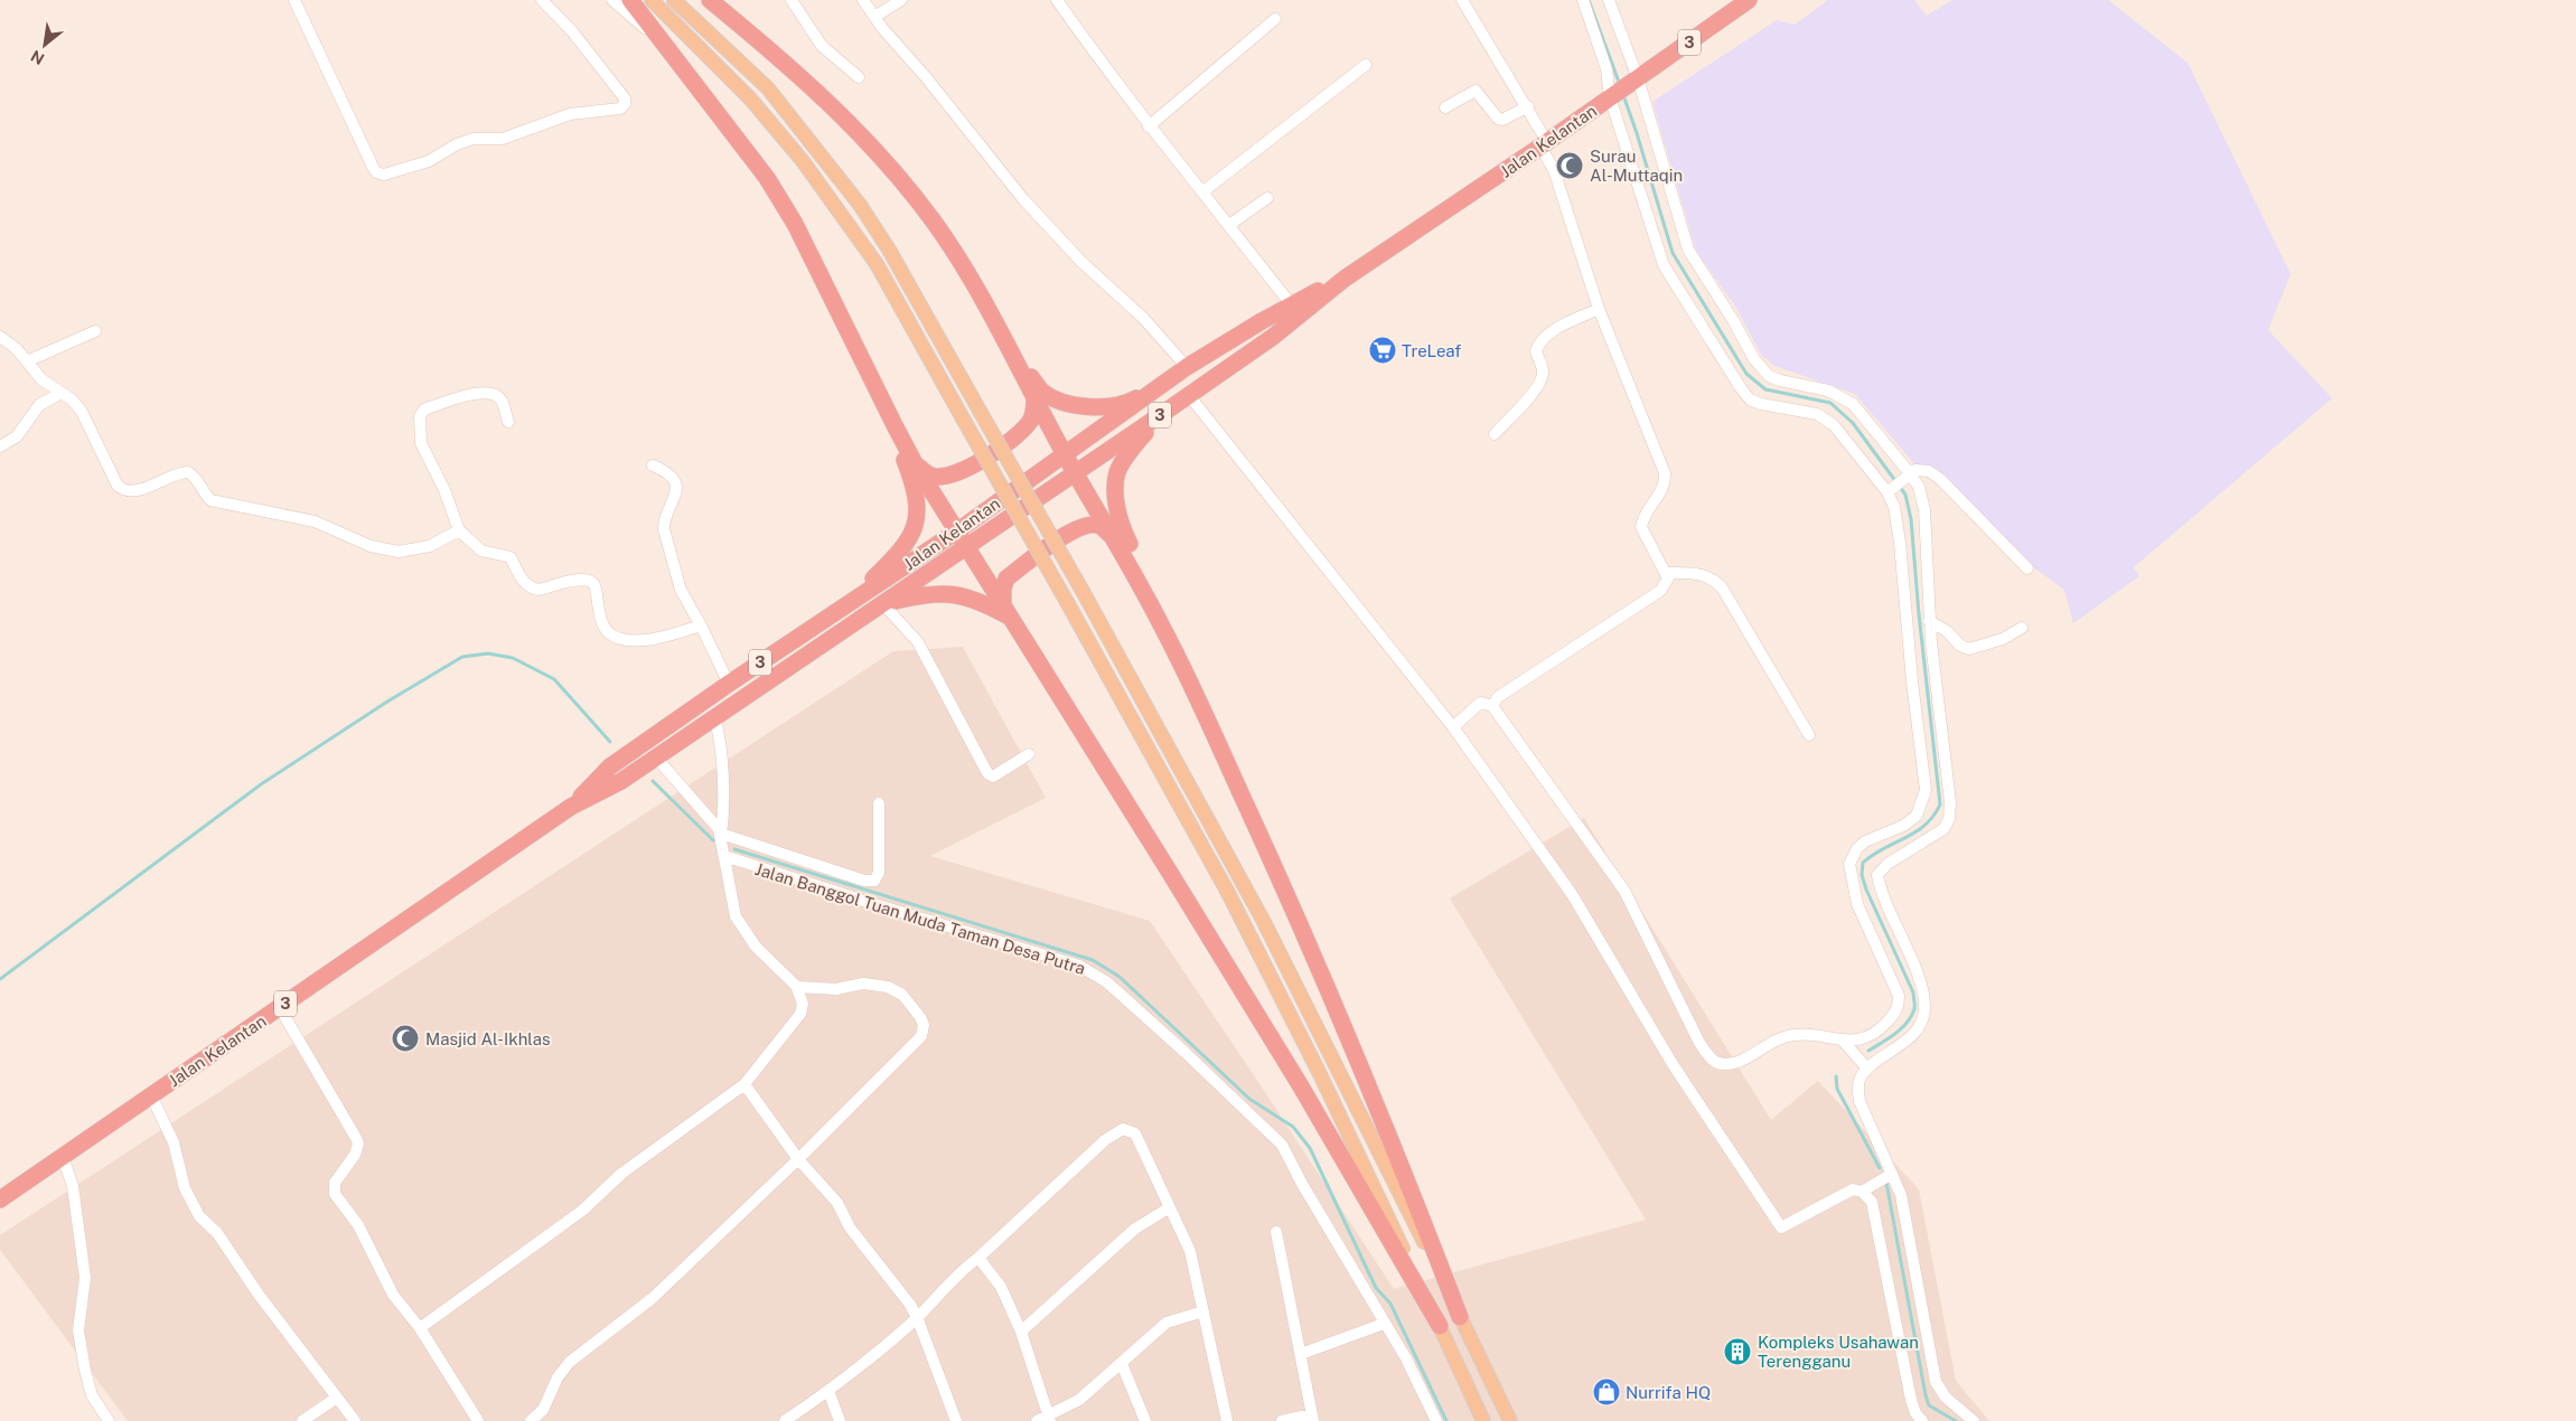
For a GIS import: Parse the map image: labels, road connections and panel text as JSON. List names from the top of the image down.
{
  "streets": {
    "highway": ["3", "Jalan Kelantan"],
    "street": ["Jalan Banggol Tuan Muda Taman Desa Putra"]
  },
  "places": {
    "mosque": ["Surau Al-Muttaqin", "Masjid Al-Ikhlas"],
    "supermarket": ["TreLeaf"],
    "building": ["Kompleks Usahawan Terengganu"],
    "shop": ["Nurrifa HQ"]
  },
  "north": "bottom left"
}
